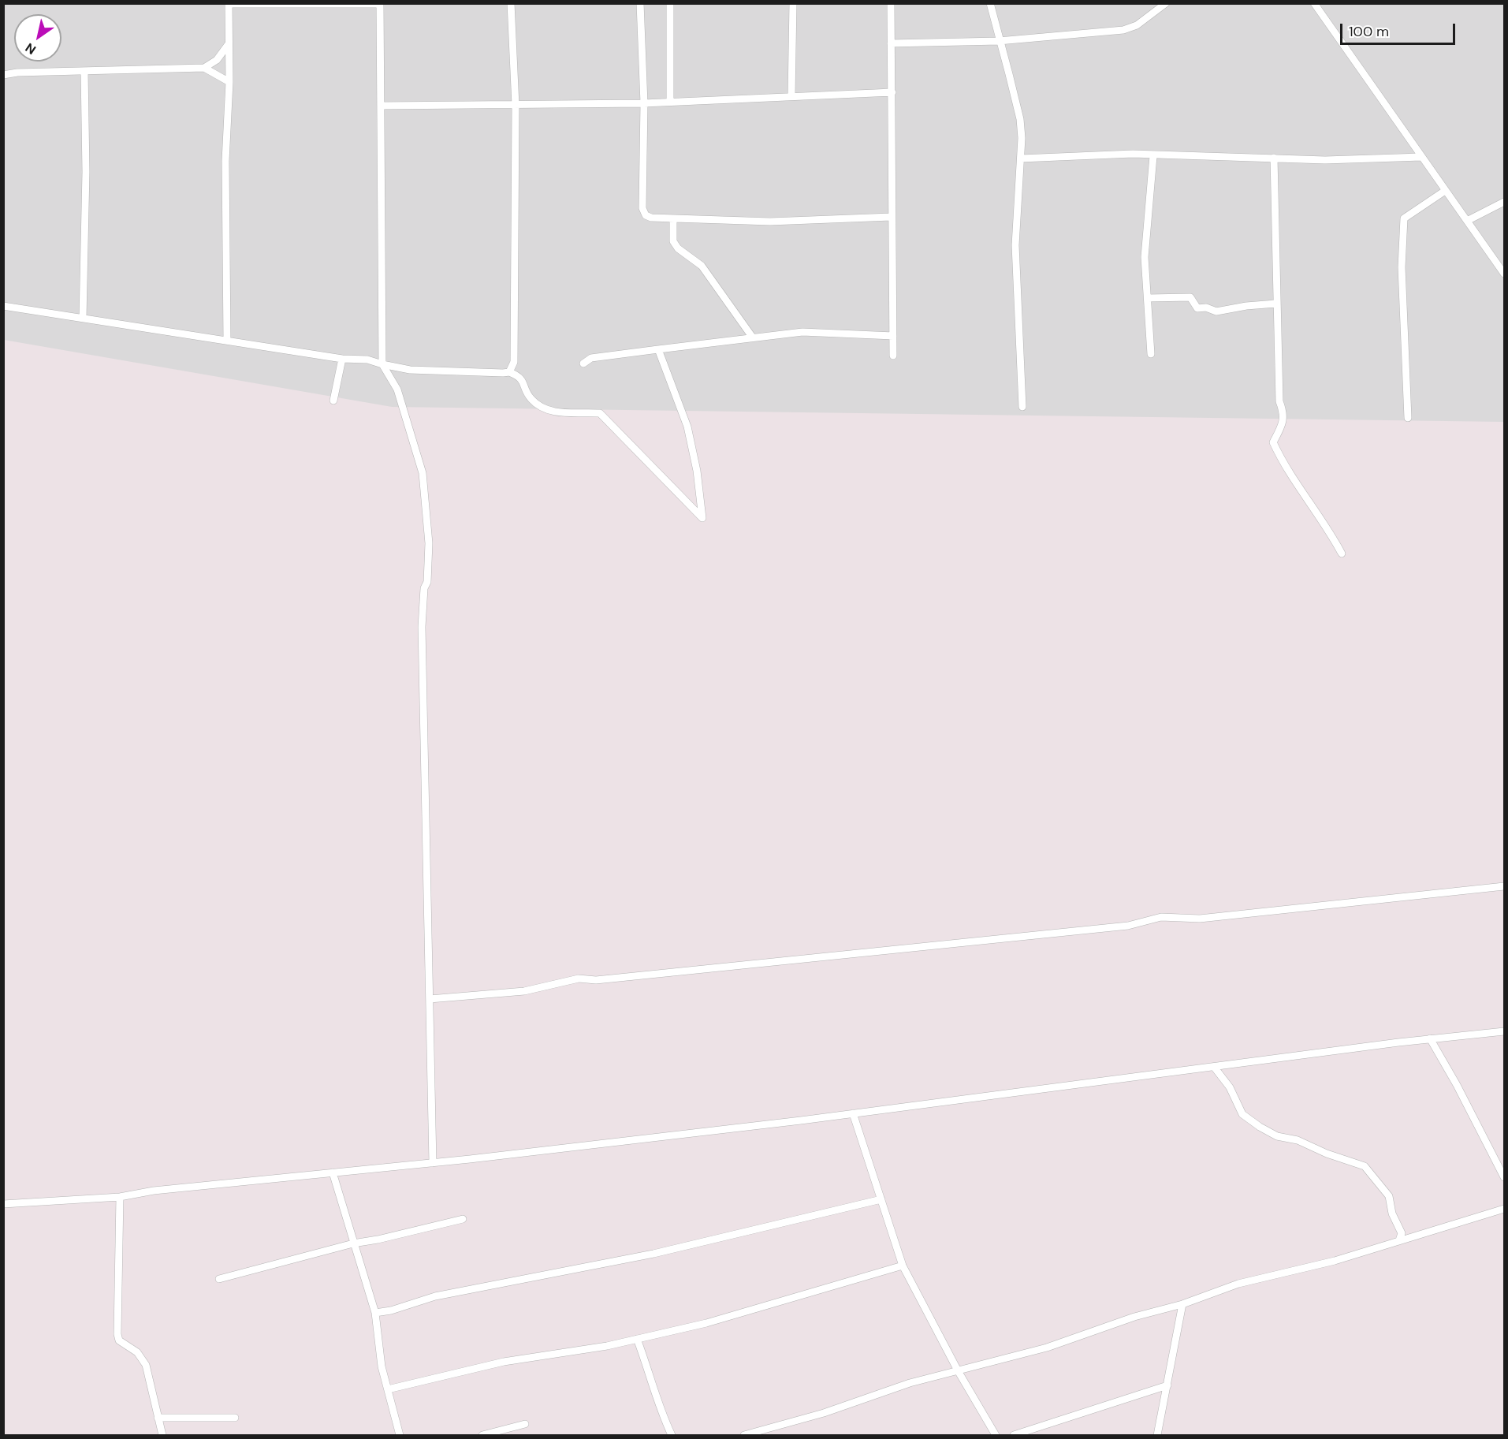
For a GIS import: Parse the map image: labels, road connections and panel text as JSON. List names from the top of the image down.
{
  "scale_bar": "100 m",
  "north": "bottom left"
}
